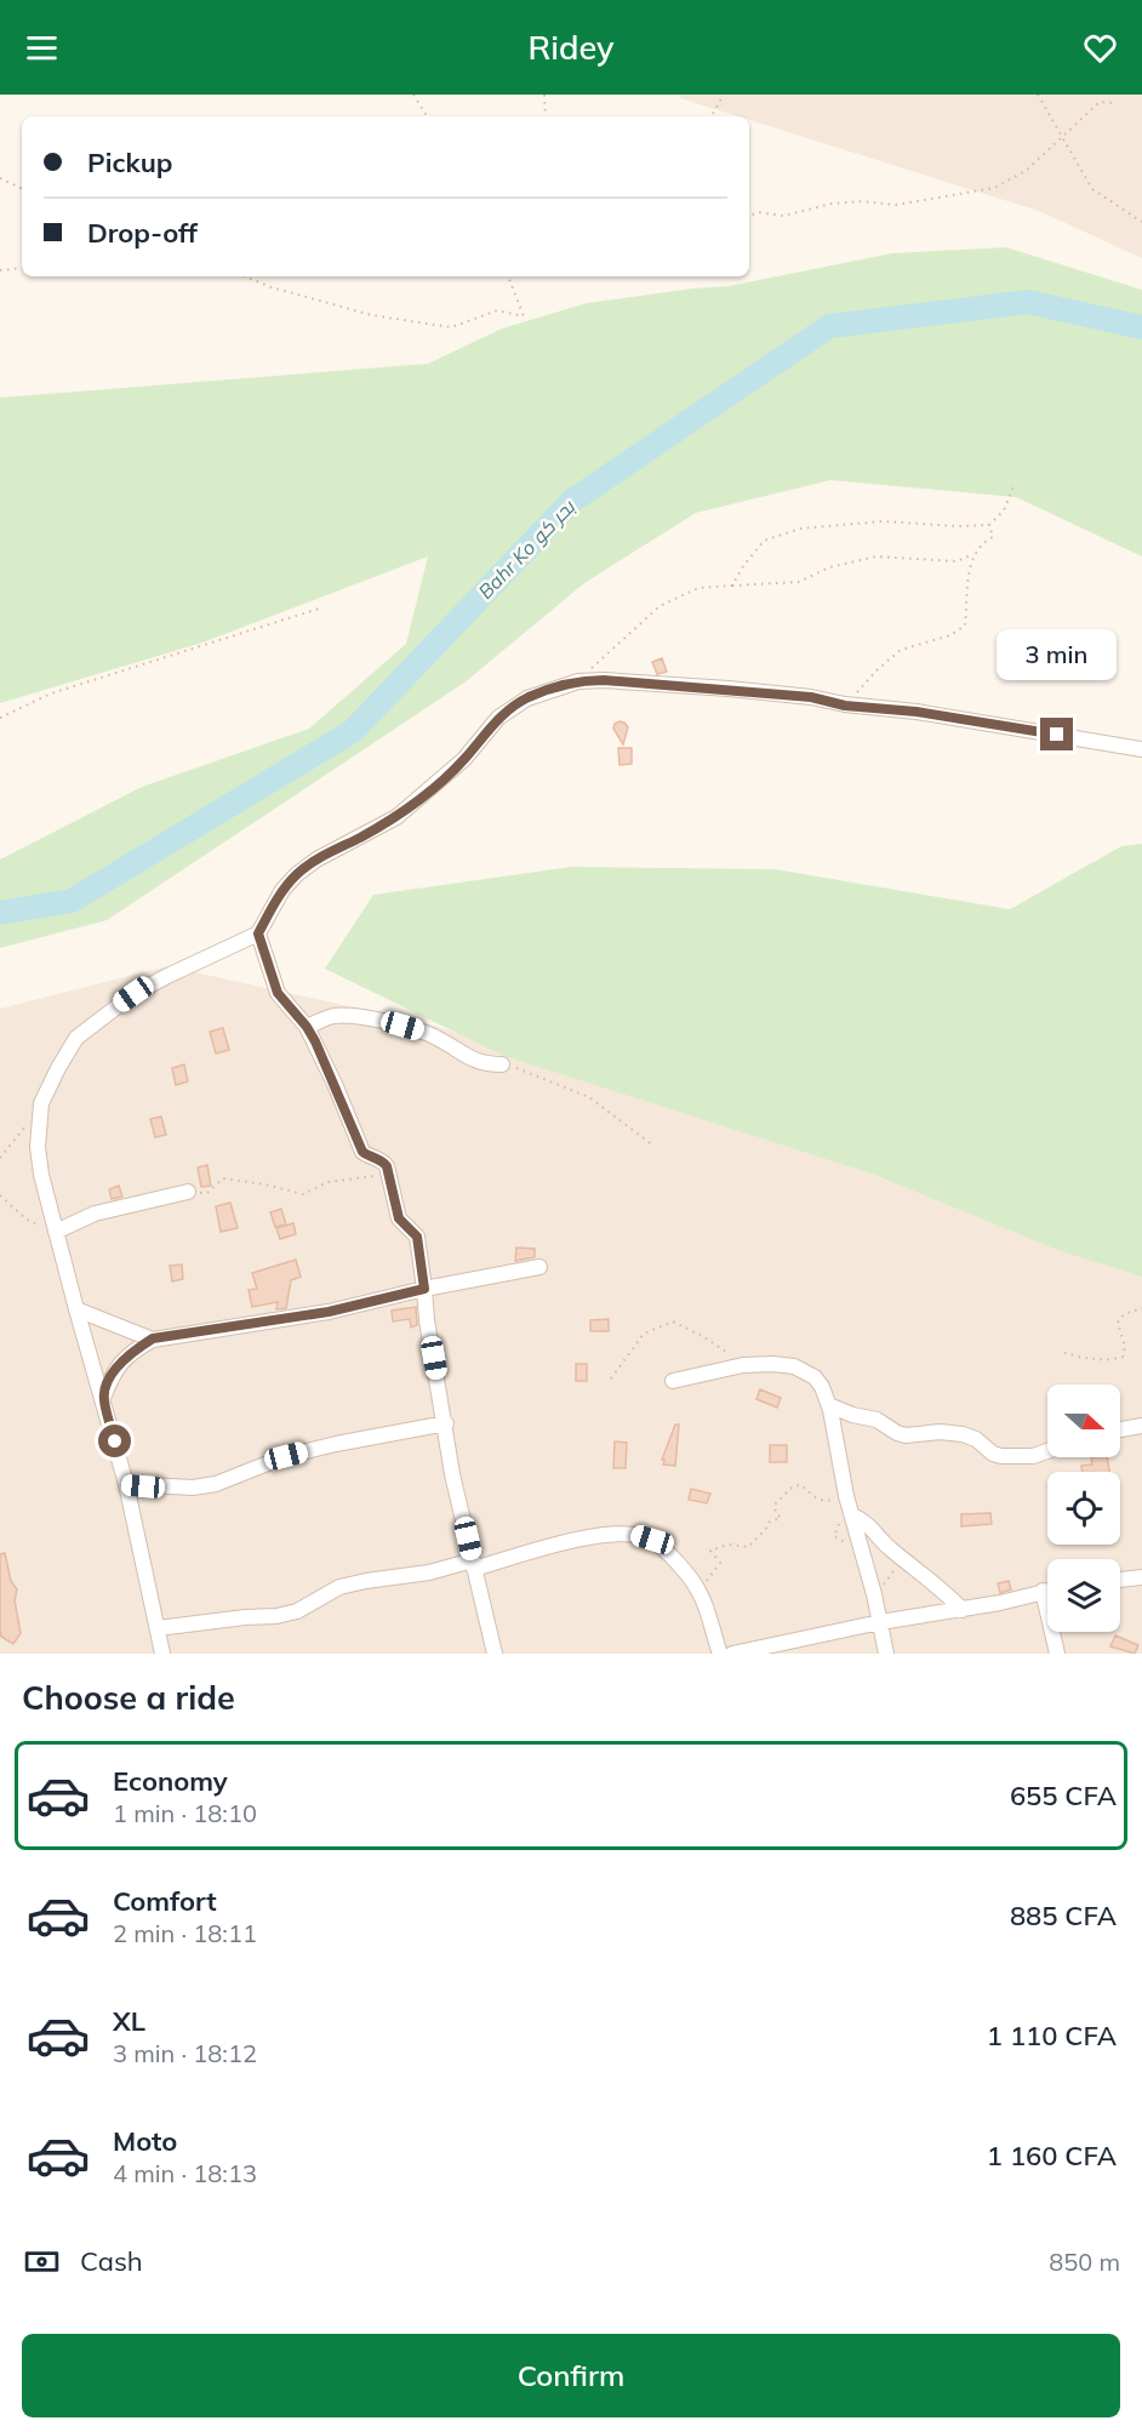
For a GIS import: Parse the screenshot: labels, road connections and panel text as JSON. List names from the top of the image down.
{
  "water": ["Bahr Ko بحر كو"],
  "north": "right",
  "page": {
    "header": "Ridey",
    "banner": ["Pickup", "Drop-off"],
    "bubble": "3 min",
    "heading": "Choose a ride",
    "list": [
      {
        "name": "Economy",
        "note": "1 min · 18:10",
        "value": "655 CFA"
      },
      {
        "name": "Comfort",
        "note": "2 min · 18:11",
        "value": "885 CFA"
      },
      {
        "name": "XL",
        "note": "3 min · 18:12",
        "value": "1 110 CFA"
      },
      {
        "name": "Moto",
        "note": "4 min · 18:13",
        "value": "1 160 CFA"
      }
    ],
    "pay": ["Cash", "850 m"],
    "buttons": "Confirm"
  }
}
